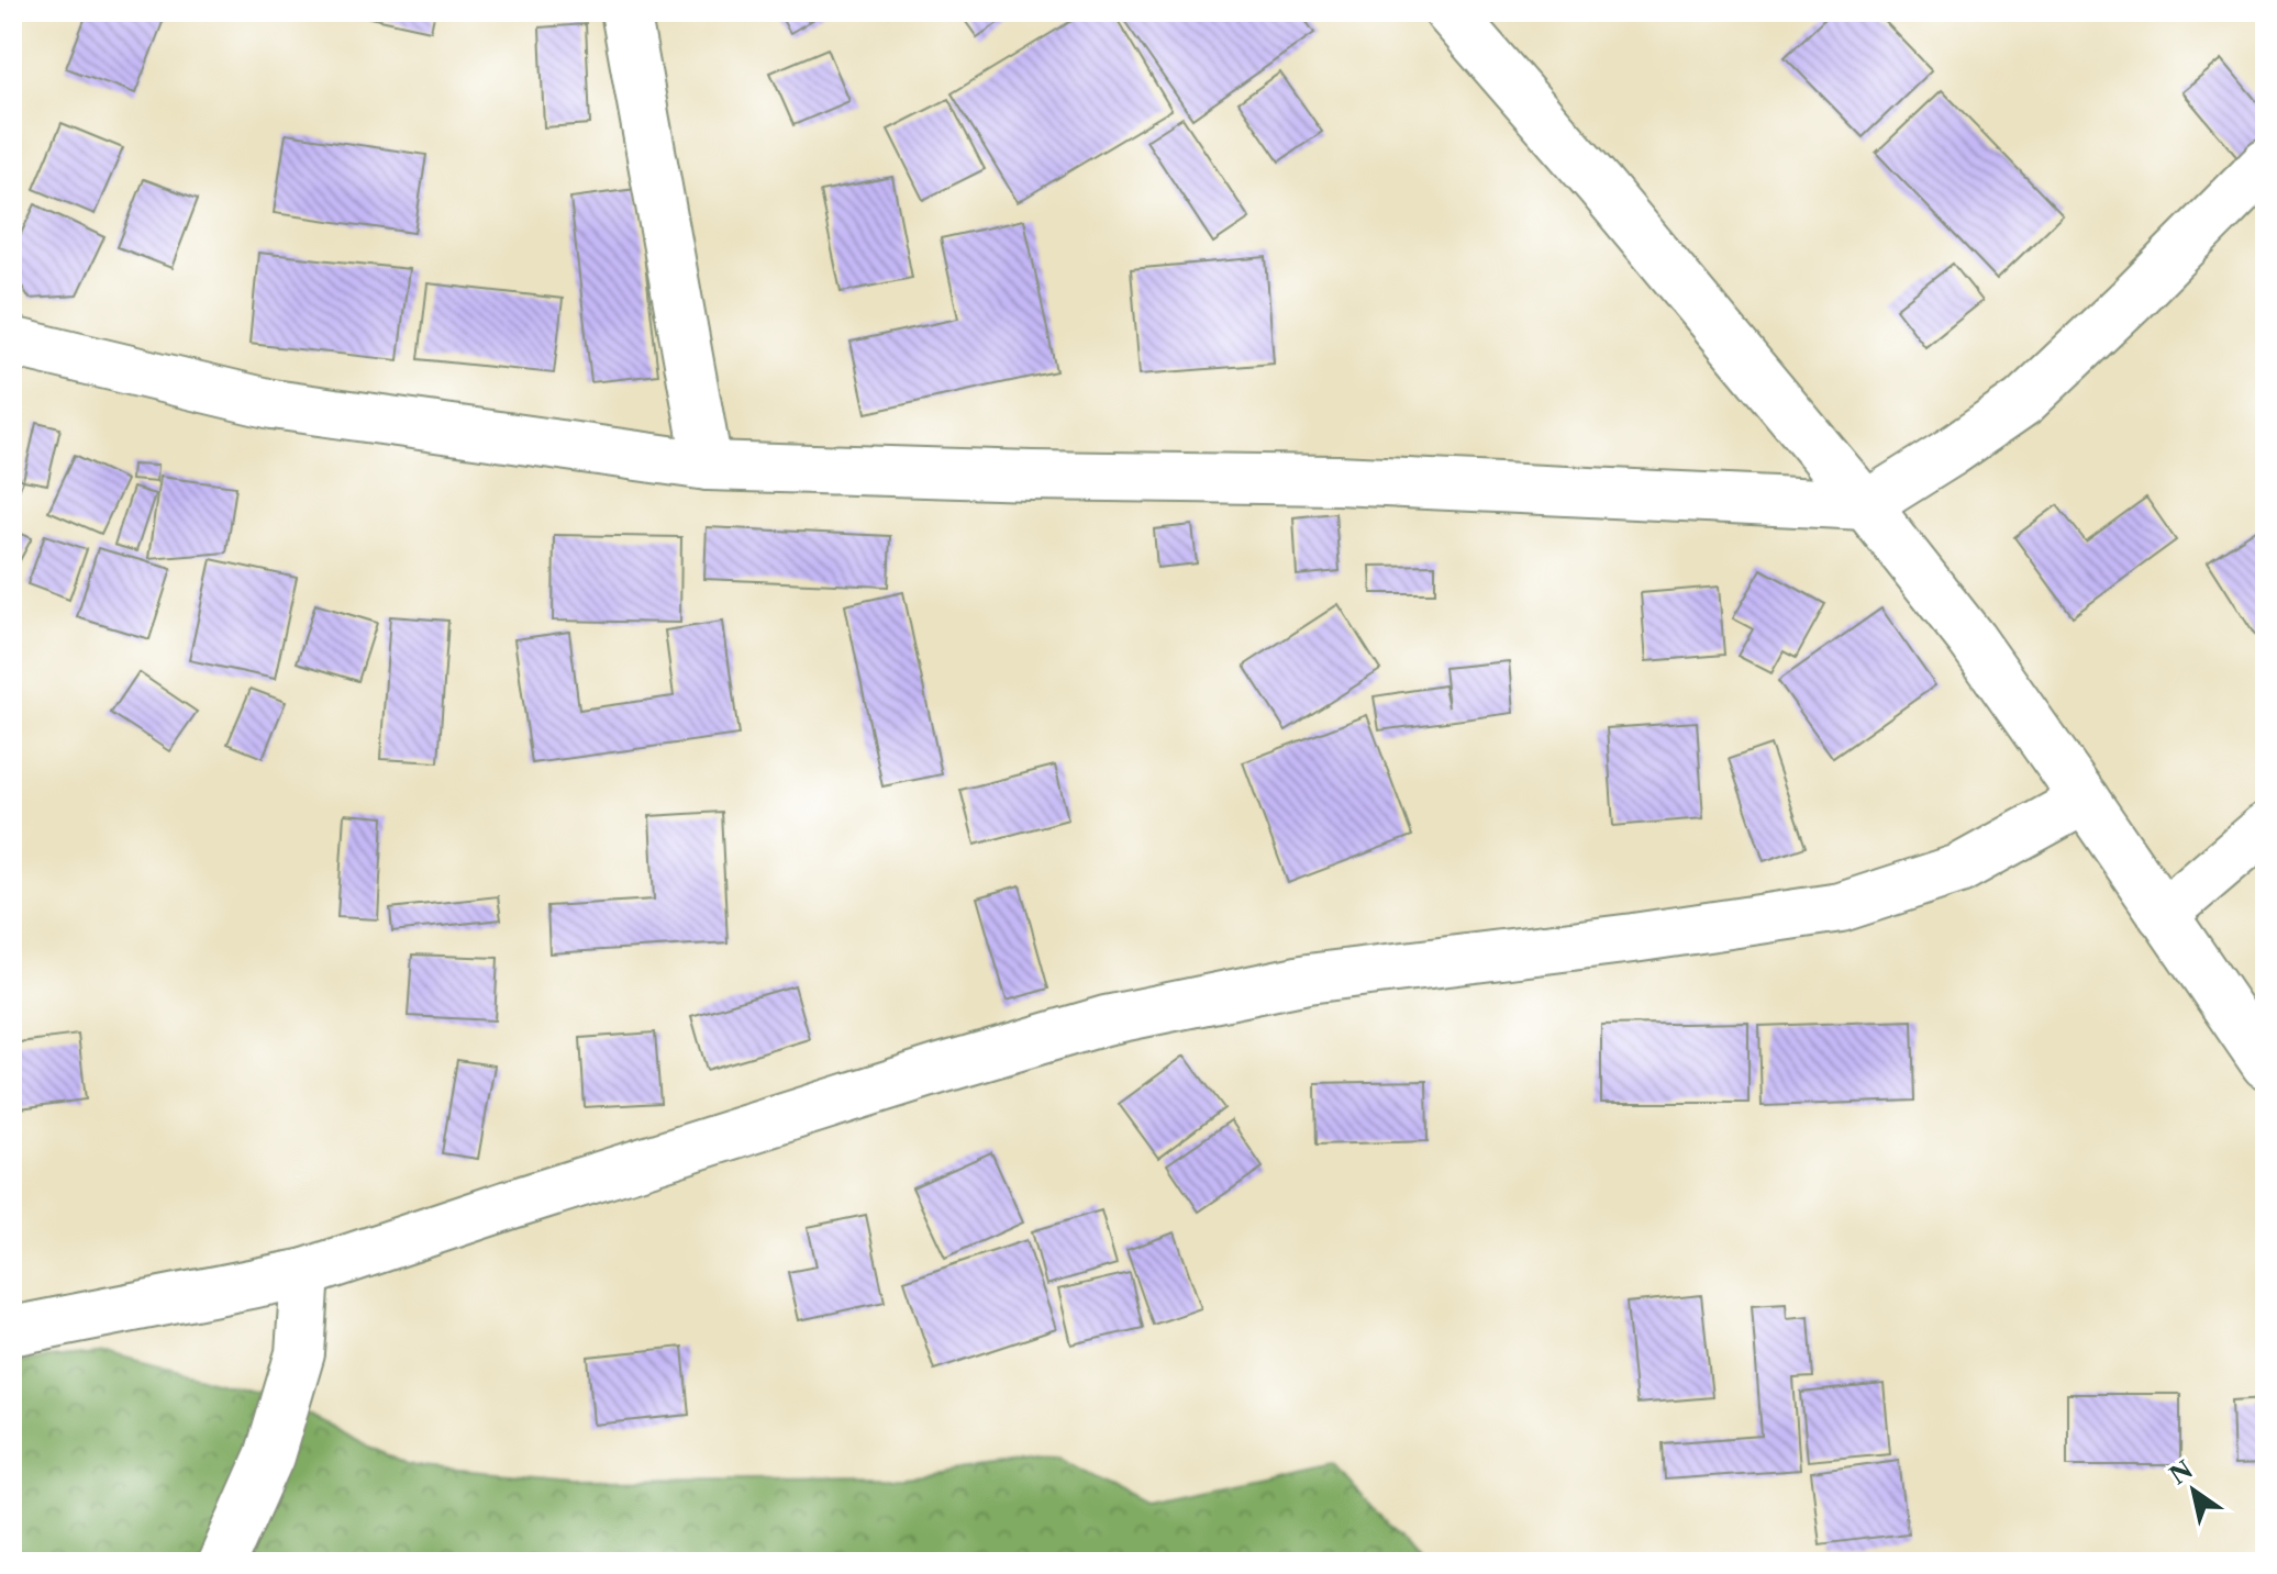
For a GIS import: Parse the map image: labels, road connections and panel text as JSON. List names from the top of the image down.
{
  "north": "top left"
}
